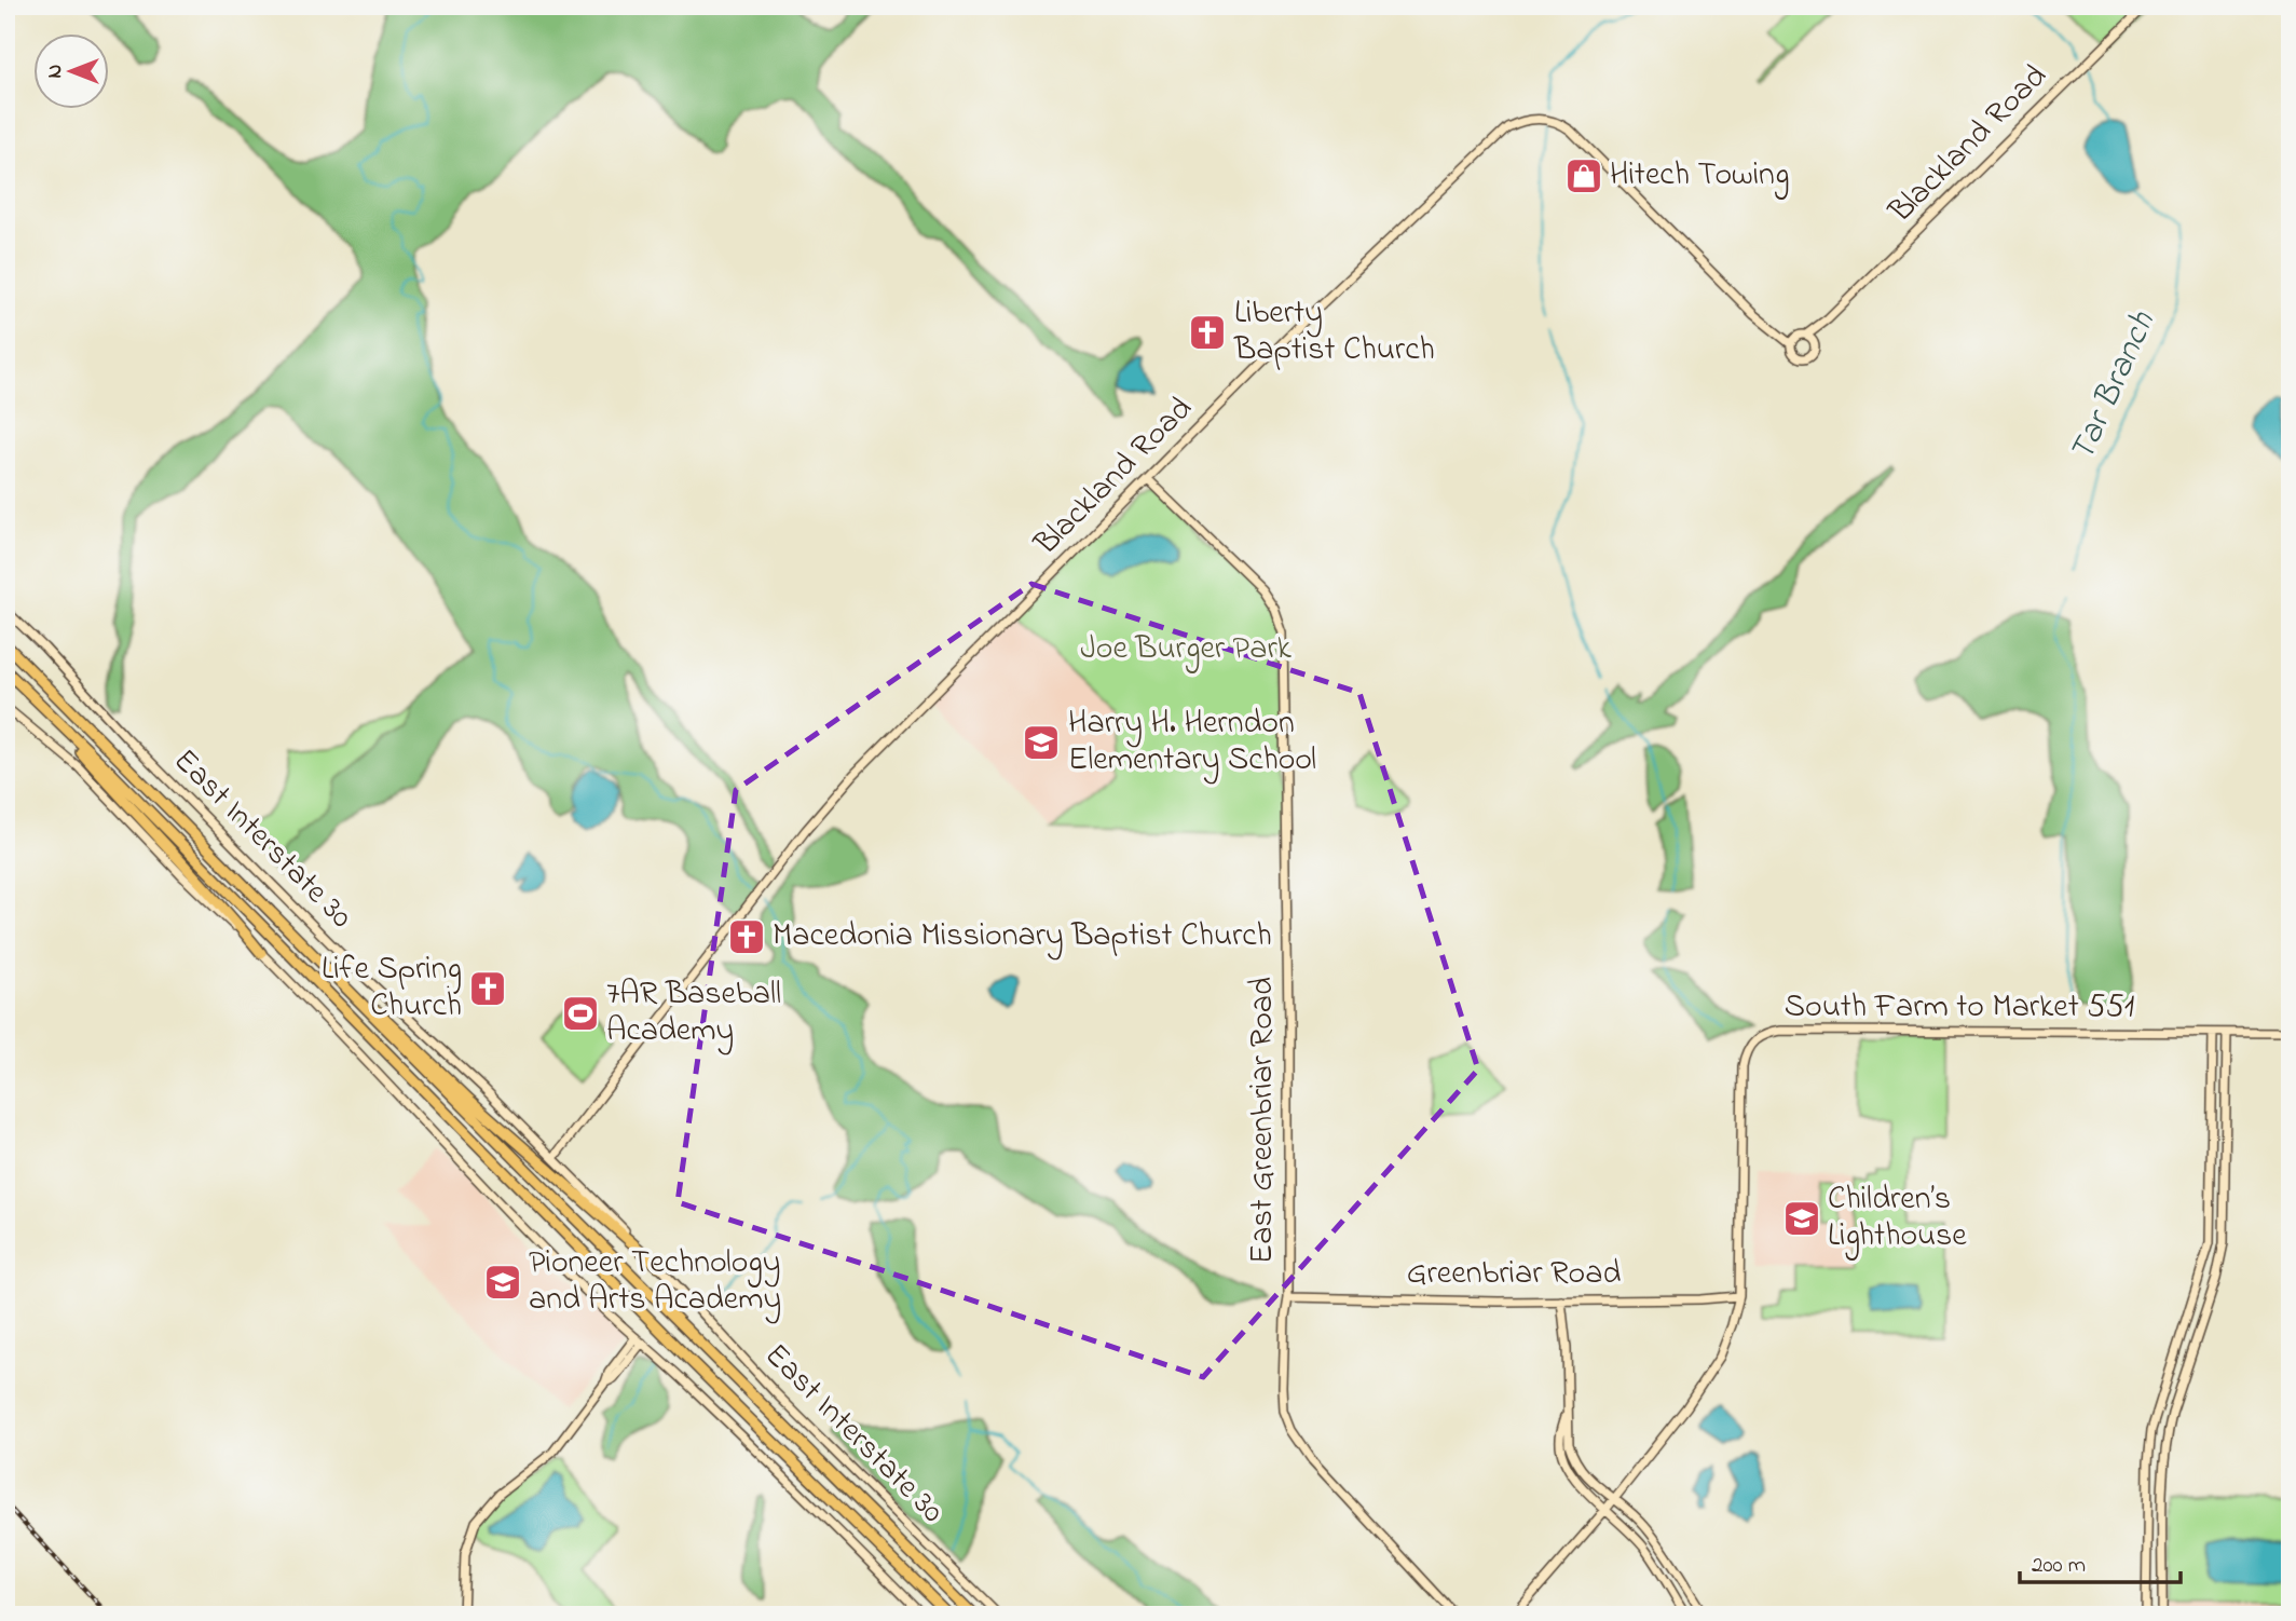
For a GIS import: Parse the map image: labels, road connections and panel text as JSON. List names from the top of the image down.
{
  "streets": {
    "street": [
      "Blackland Road",
      "East Interstate 30",
      "South Farm to Market 551",
      "East Greenbriar Road",
      "Greenbriar Road"
    ]
  },
  "crossings": [
    ["Blackland Road", "East Interstate 30"],
    ["Blackland Road", "East Greenbriar Road"],
    ["South Farm to Market 551", "Greenbriar Road"],
    ["East Greenbriar Road", "Greenbriar Road"]
  ],
  "water": ["Tar Branch"],
  "parks": ["Joe Burger Park"],
  "places": {
    "shop": ["Hitech Towing"],
    "church": ["Liberty Baptist Church", "Macedonia Missionary Baptist Church", "Life Spring Church"],
    "school or university": ["Harry H. Herndon Elementary School", "Children’s Lighthouse", "Pioneer Technology and Arts Academy"],
    "sports": ["7AR Baseball Academy"]
  },
  "scale_bar": "200 m",
  "north": "left"
}
